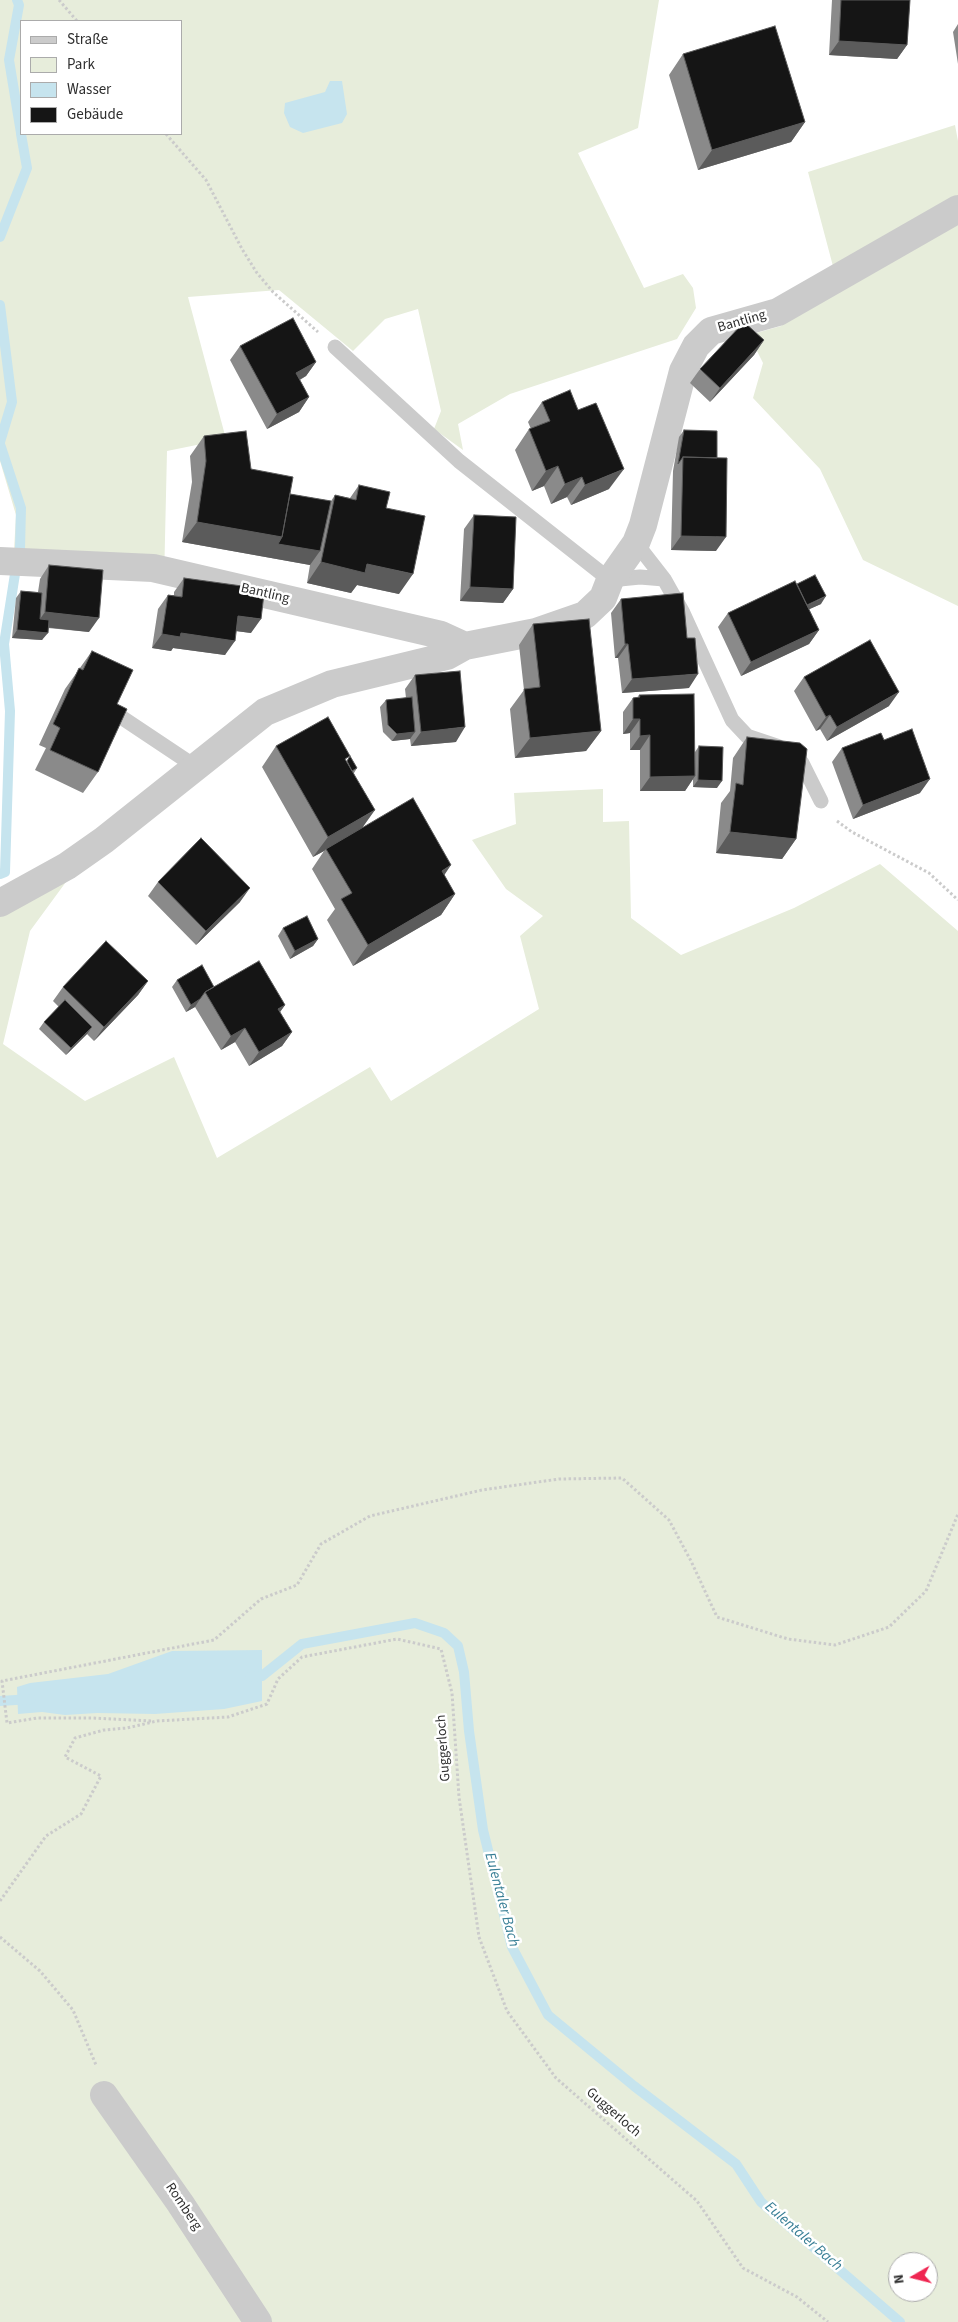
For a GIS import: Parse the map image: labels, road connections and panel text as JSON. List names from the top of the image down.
{
  "streets": {
    "street": ["Bantling", "Romberg"],
    "path": ["Guggerloch"]
  },
  "water": ["Eulentaler Bach"],
  "legend": [
    "Straße",
    "Park",
    "Wasser",
    "Gebäude"
  ],
  "north": "left"
}
